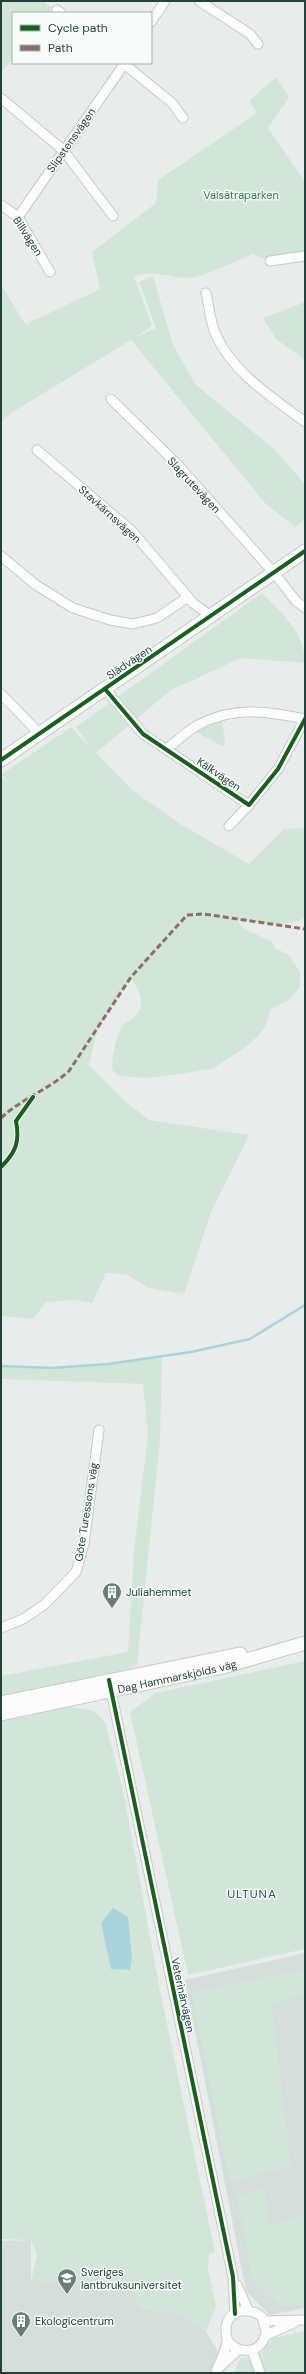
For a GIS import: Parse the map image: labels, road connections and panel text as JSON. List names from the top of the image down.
{
  "streets": {
    "main road": ["Slädvägen", "Dag Hammarskjölds väg"],
    "street": [
      "Slipstensvägen",
      "Billvägen",
      "Slagrutevägen",
      "Stavkärnsvägen",
      "Kälkvägen",
      "Göte Turessons väg",
      "Veterinärvägen"
    ]
  },
  "crossings": [
    ["Slipstensvägen", "Billvägen"],
    ["Slagrutevägen", "Slädvägen"],
    ["Stavkärnsvägen", "Slädvägen"],
    ["Slädvägen", "Kälkvägen"],
    ["Dag Hammarskjölds väg", "Veterinärvägen"]
  ],
  "districts": ["ULTUNA"],
  "parks": ["Valsätraparken"],
  "places": {
    "building": ["Juliahemmet", "Ekologicentrum"],
    "school or university": ["Sveriges lantbruksuniversitet"]
  },
  "legend": ["Cycle path", "Path"]
}
